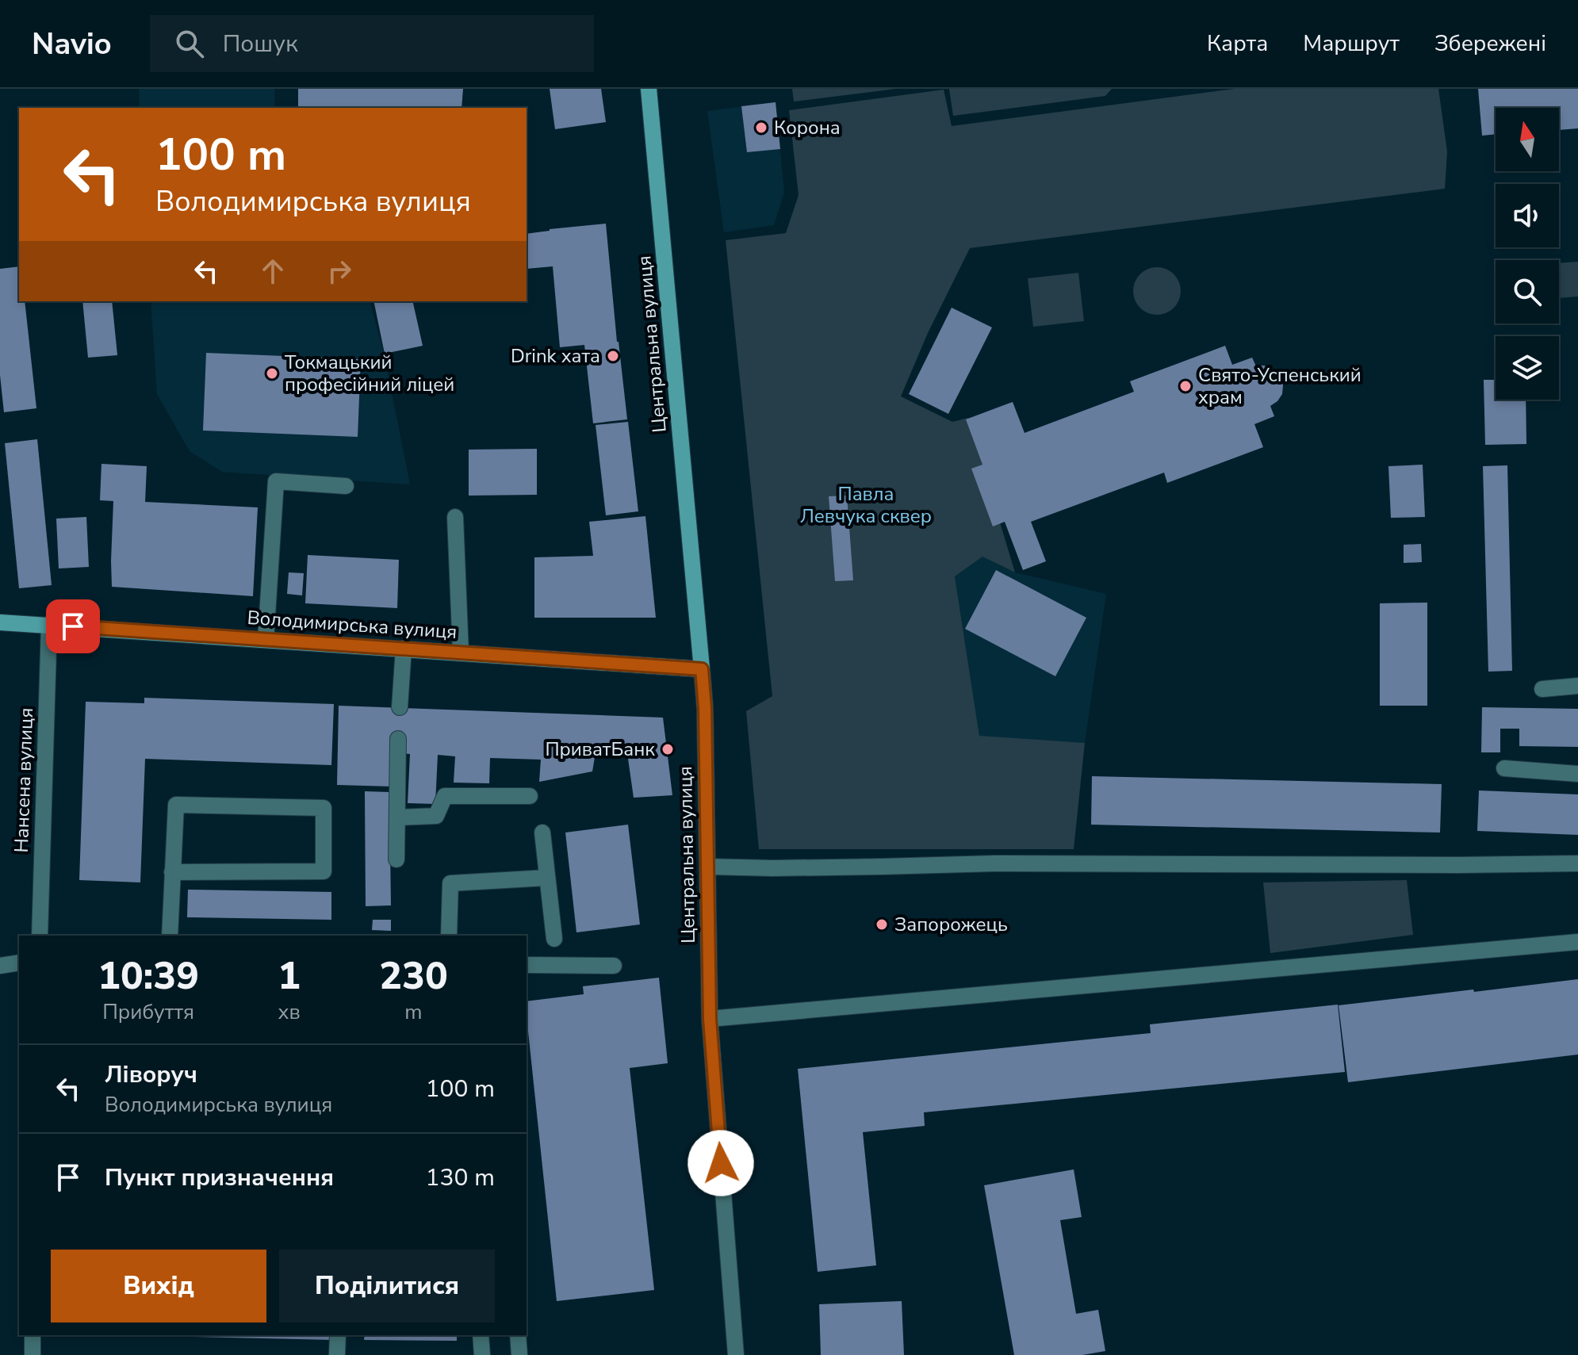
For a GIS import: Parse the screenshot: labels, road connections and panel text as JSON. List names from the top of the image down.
{
  "streets": {
    "street": ["Центральна вулиця", "Володимирська вулиця", "Нансена вулиця"]
  },
  "crossings": [
    ["Центральна вулиця", "Володимирська вулиця"],
    ["Володимирська вулиця", "Нансена вулиця"]
  ],
  "parks": ["Павла Левчука сквер"],
  "places": [
    "Корона",
    "Drink хата",
    "Токмацький професійний ліцей",
    "Свято-Успенський храм",
    "ПриватБанк",
    "Запорожець"
  ],
  "north": "top",
  "page": {
    "header": "Navio",
    "search": "Пошук",
    "nav": ["Карта", "Маршрут", "Збережені"],
    "turn": ["100 m", "Володимирська вулиця"],
    "eta": [
      "10:39",
      "Прибуття",
      "1",
      "хв",
      "230",
      "m"
    ],
    "list": [
      {
        "name": "Ліворуч",
        "note": "Володимирська вулиця",
        "value": "100 m"
      },
      {
        "name": "Пункт призначення",
        "value": "130 m"
      }
    ],
    "buttons": ["Вихід", "Поділитися"]
  }
}
